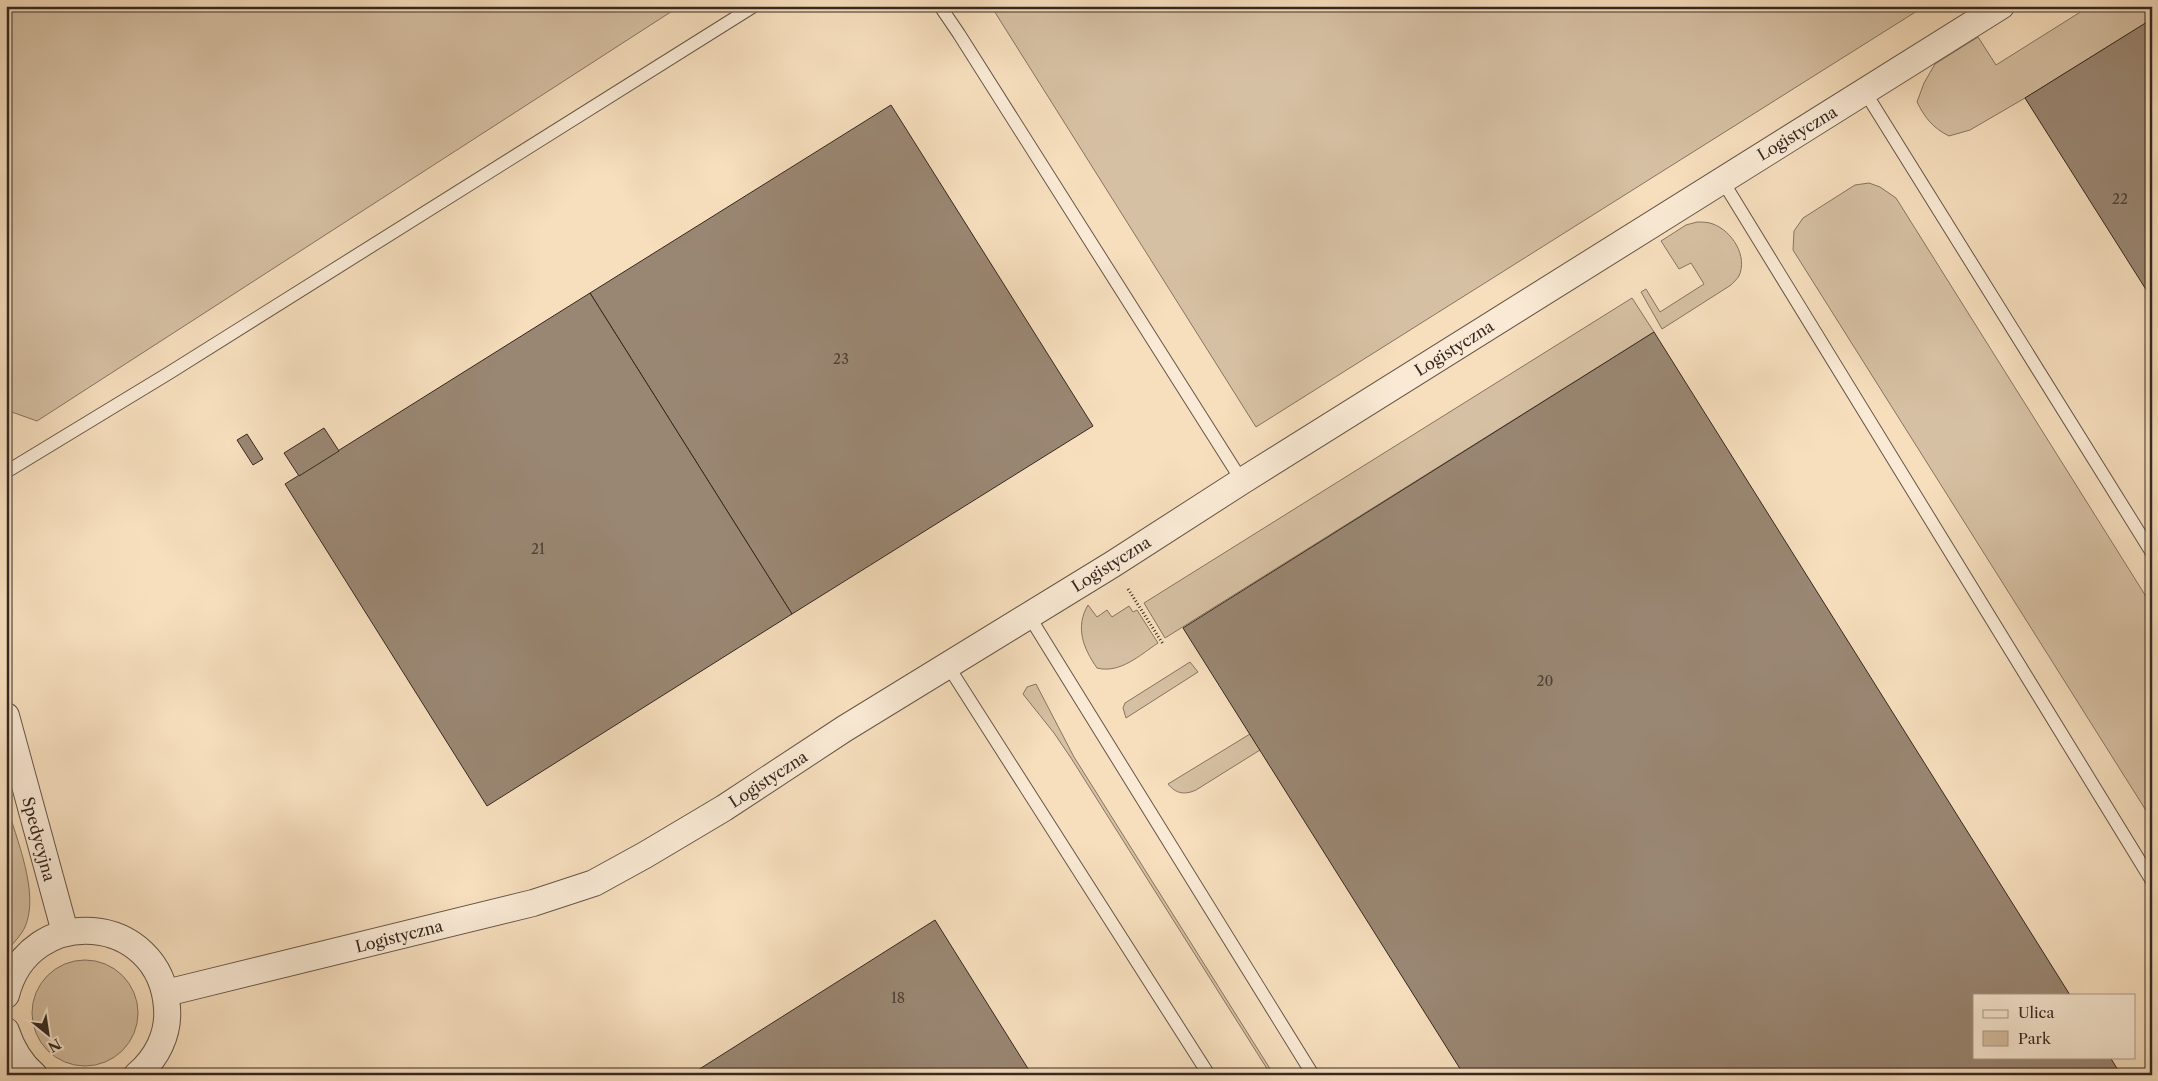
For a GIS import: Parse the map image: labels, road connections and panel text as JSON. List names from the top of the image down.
{
  "streets": {
    "street": ["Logistyczna", "Spedycyjna"]
  },
  "house_numbers": [
    "22",
    "23",
    "21",
    "20",
    "18"
  ],
  "legend": ["Ulica", "Park"],
  "north": "bottom right"
}
